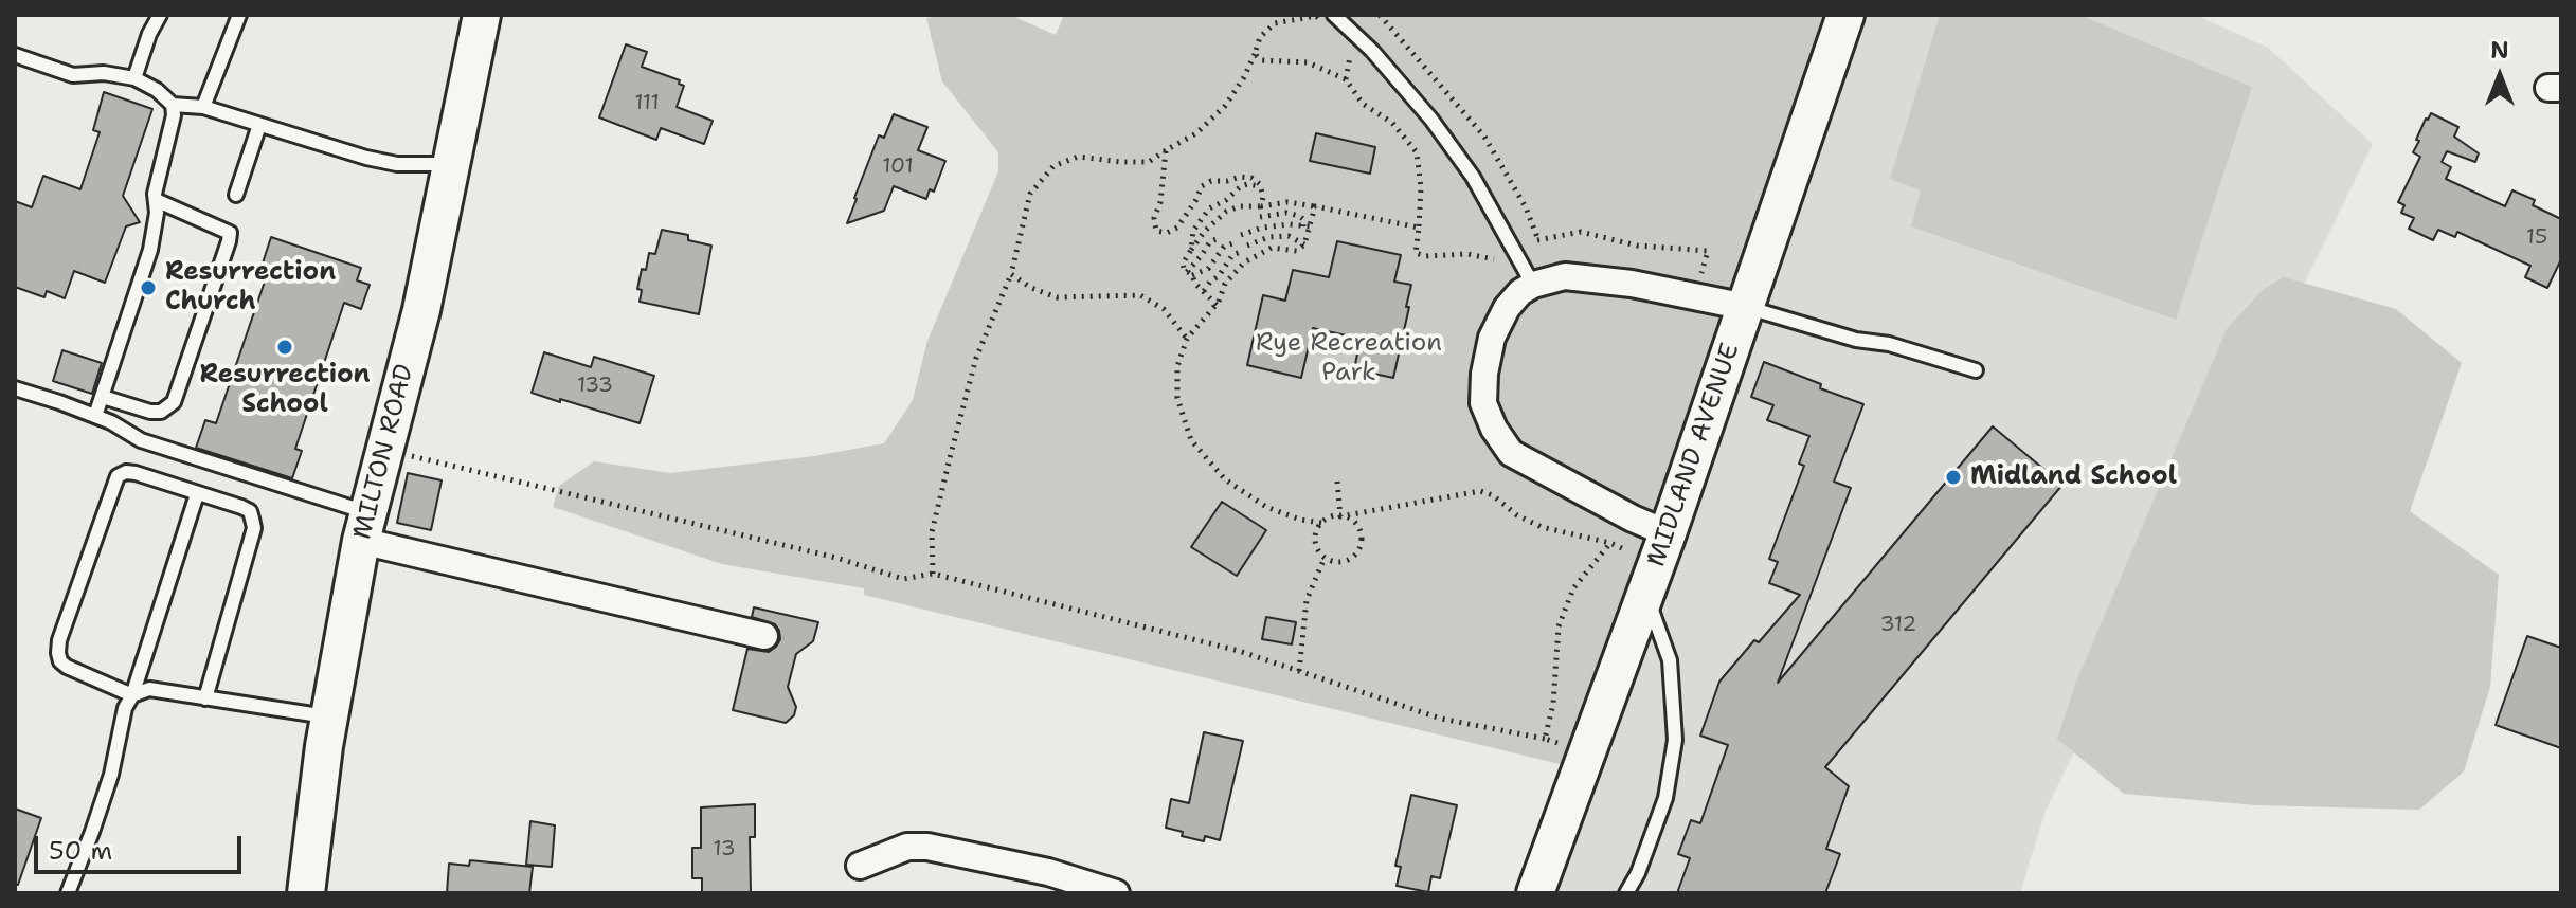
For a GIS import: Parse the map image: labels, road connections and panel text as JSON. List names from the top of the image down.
{
  "streets": {
    "street": ["MILTON ROAD", "MIDLAND AVENUE"]
  },
  "parks": ["Rye Recreation Park"],
  "places": ["Resurrection Church", "Resurrection School", "Midland School"],
  "house_numbers": [
    "111",
    "101",
    "15",
    "133",
    "312",
    "13"
  ],
  "scale_bar": "50 m",
  "north": "top"
}
